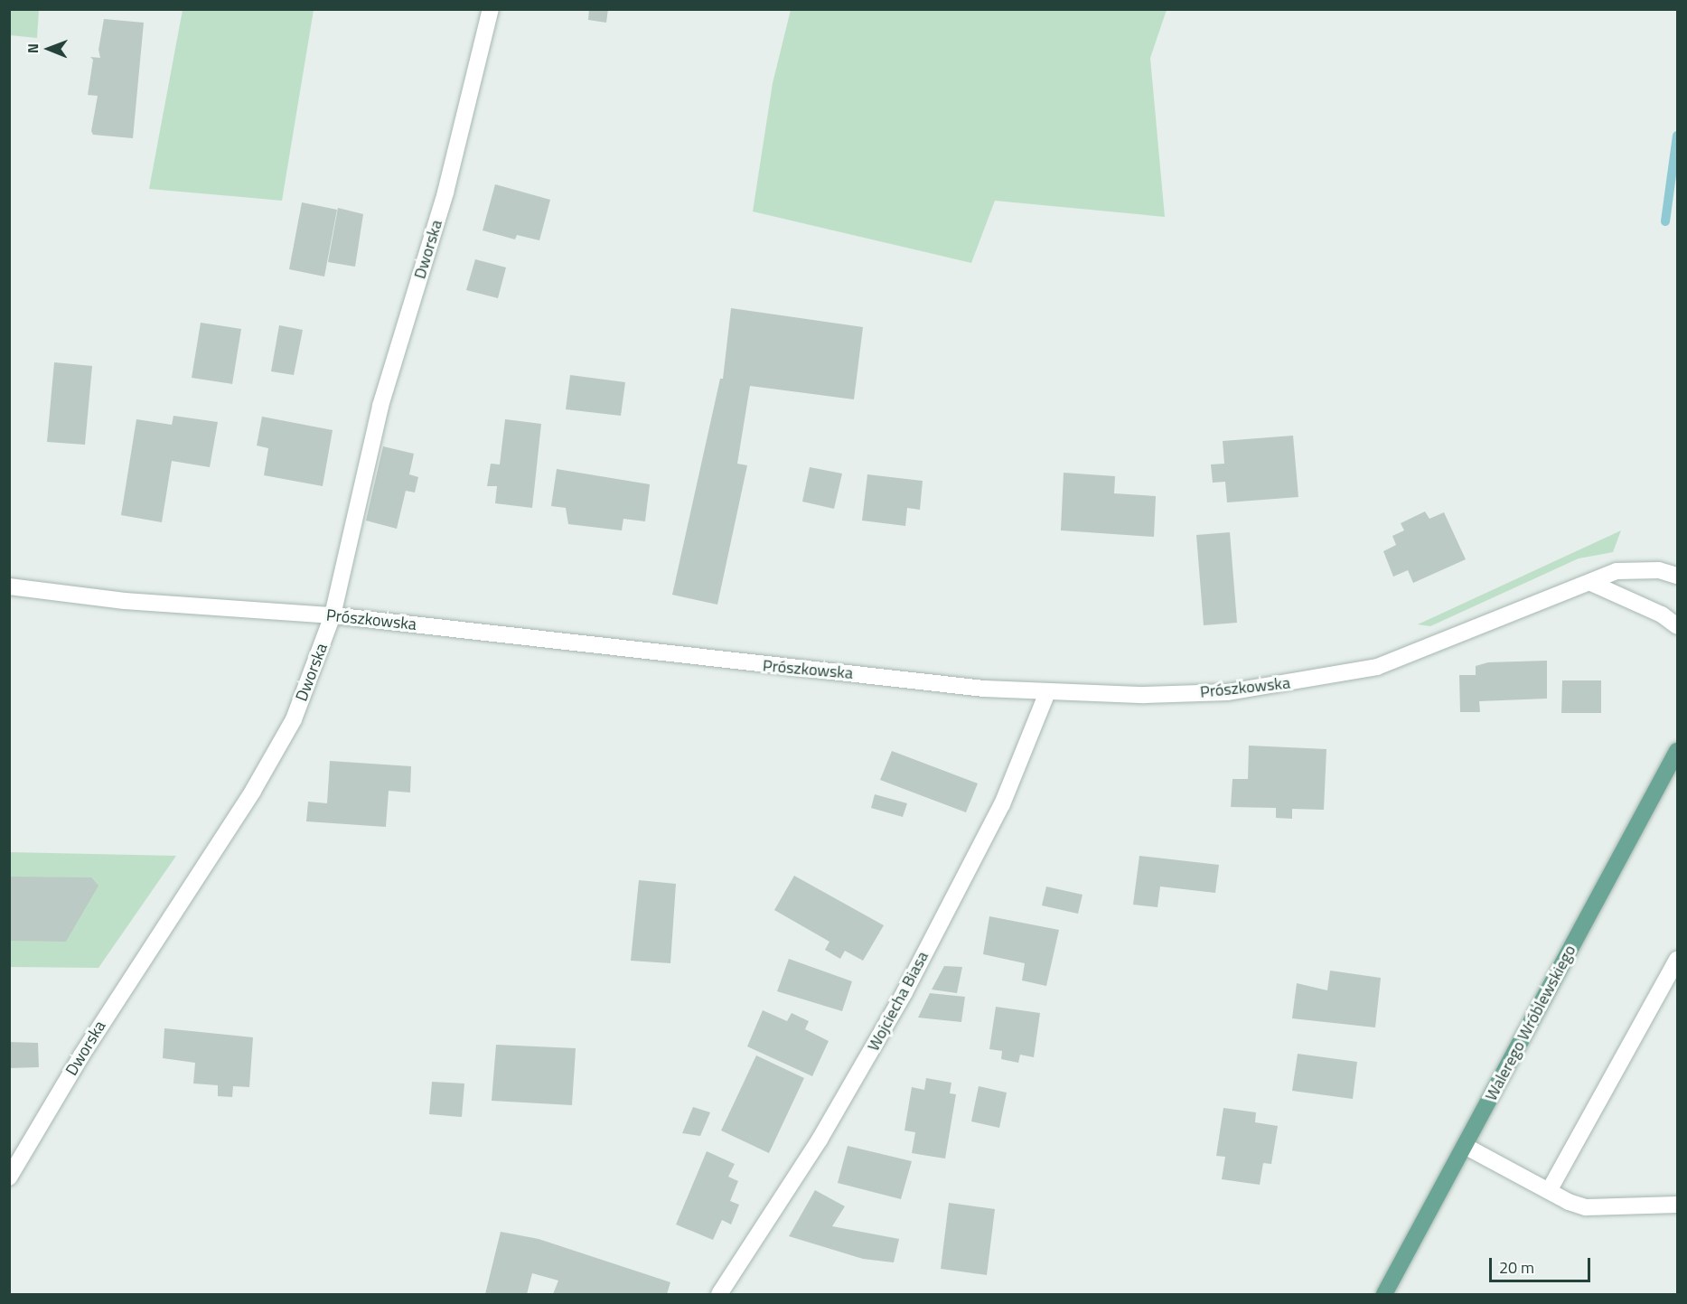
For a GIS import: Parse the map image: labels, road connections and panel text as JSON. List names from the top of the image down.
{
  "streets": {
    "main road": ["Walerego Wróblewskiego"],
    "street": ["Dworska", "Prószkowska", "Wojciecha Biasa"]
  },
  "crossings": [
    ["Dworska", "Prószkowska"],
    ["Prószkowska", "Wojciecha Biasa"]
  ],
  "scale_bar": "20 m",
  "north": "left"
}
